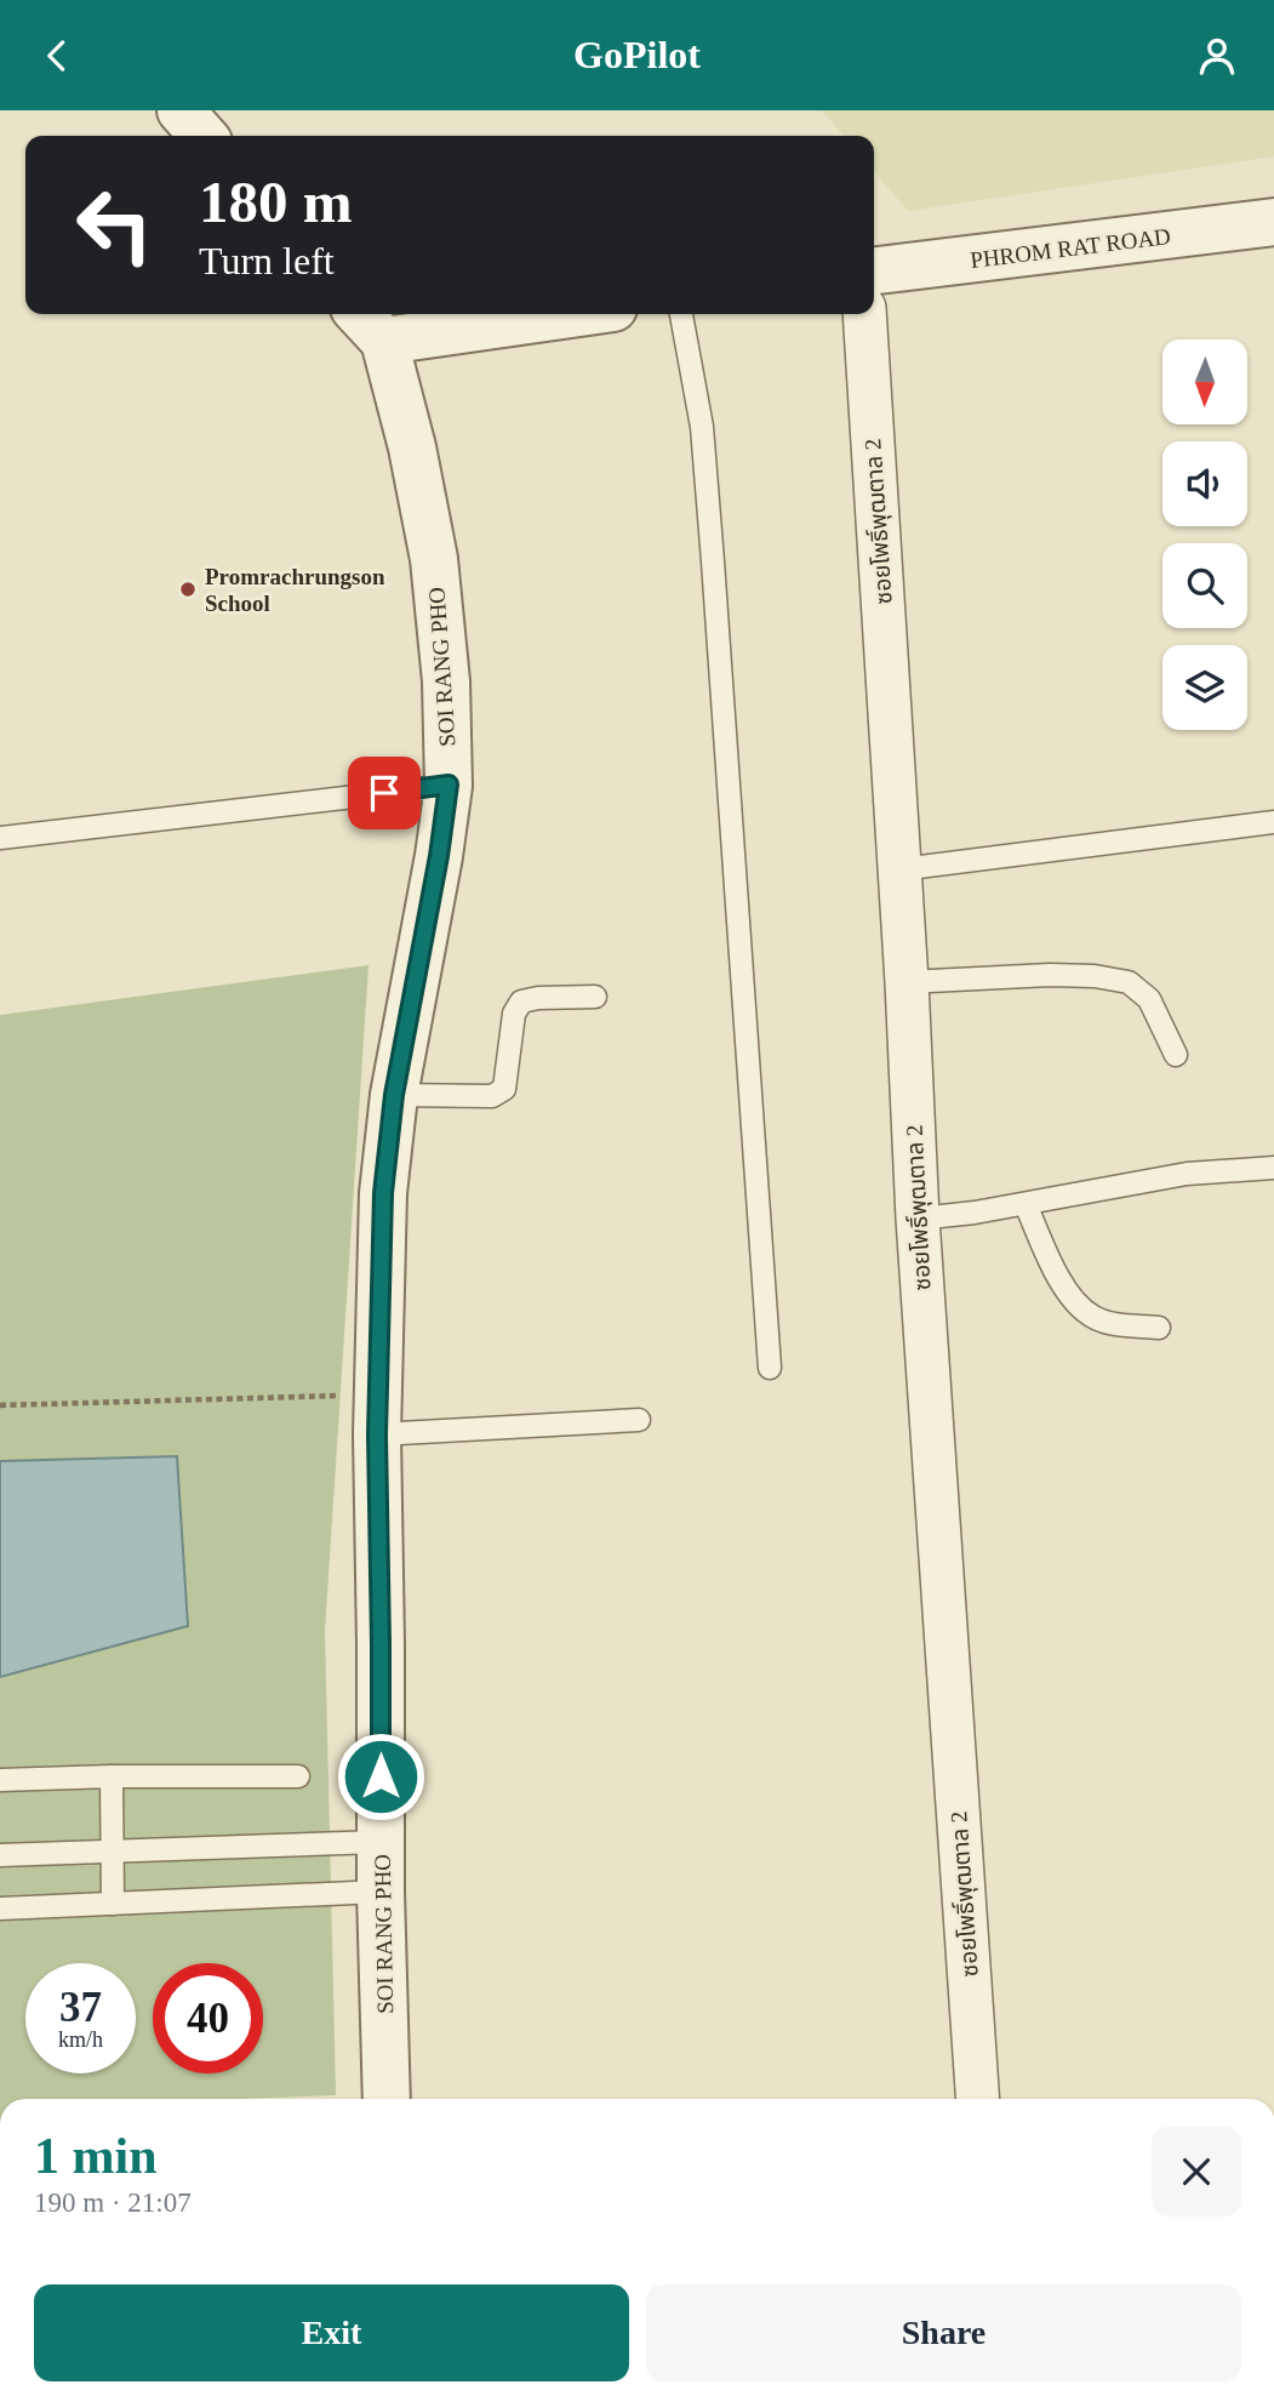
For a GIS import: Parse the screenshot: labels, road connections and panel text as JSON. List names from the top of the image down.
{
  "streets": {
    "street": ["PHROM RAT ROAD", "ซอยโพธิ์พุฒตาล 2", "SOI RANG PHO"]
  },
  "places": ["Promrachrungson School"],
  "north": "bottom",
  "page": {
    "header": "GoPilot",
    "turn": ["180 m", "Turn left"],
    "speed": "37 km/h",
    "limit": "40",
    "heading": ["1 min", "190 m · 21:07"],
    "buttons": ["Exit", "Share"]
  }
}
